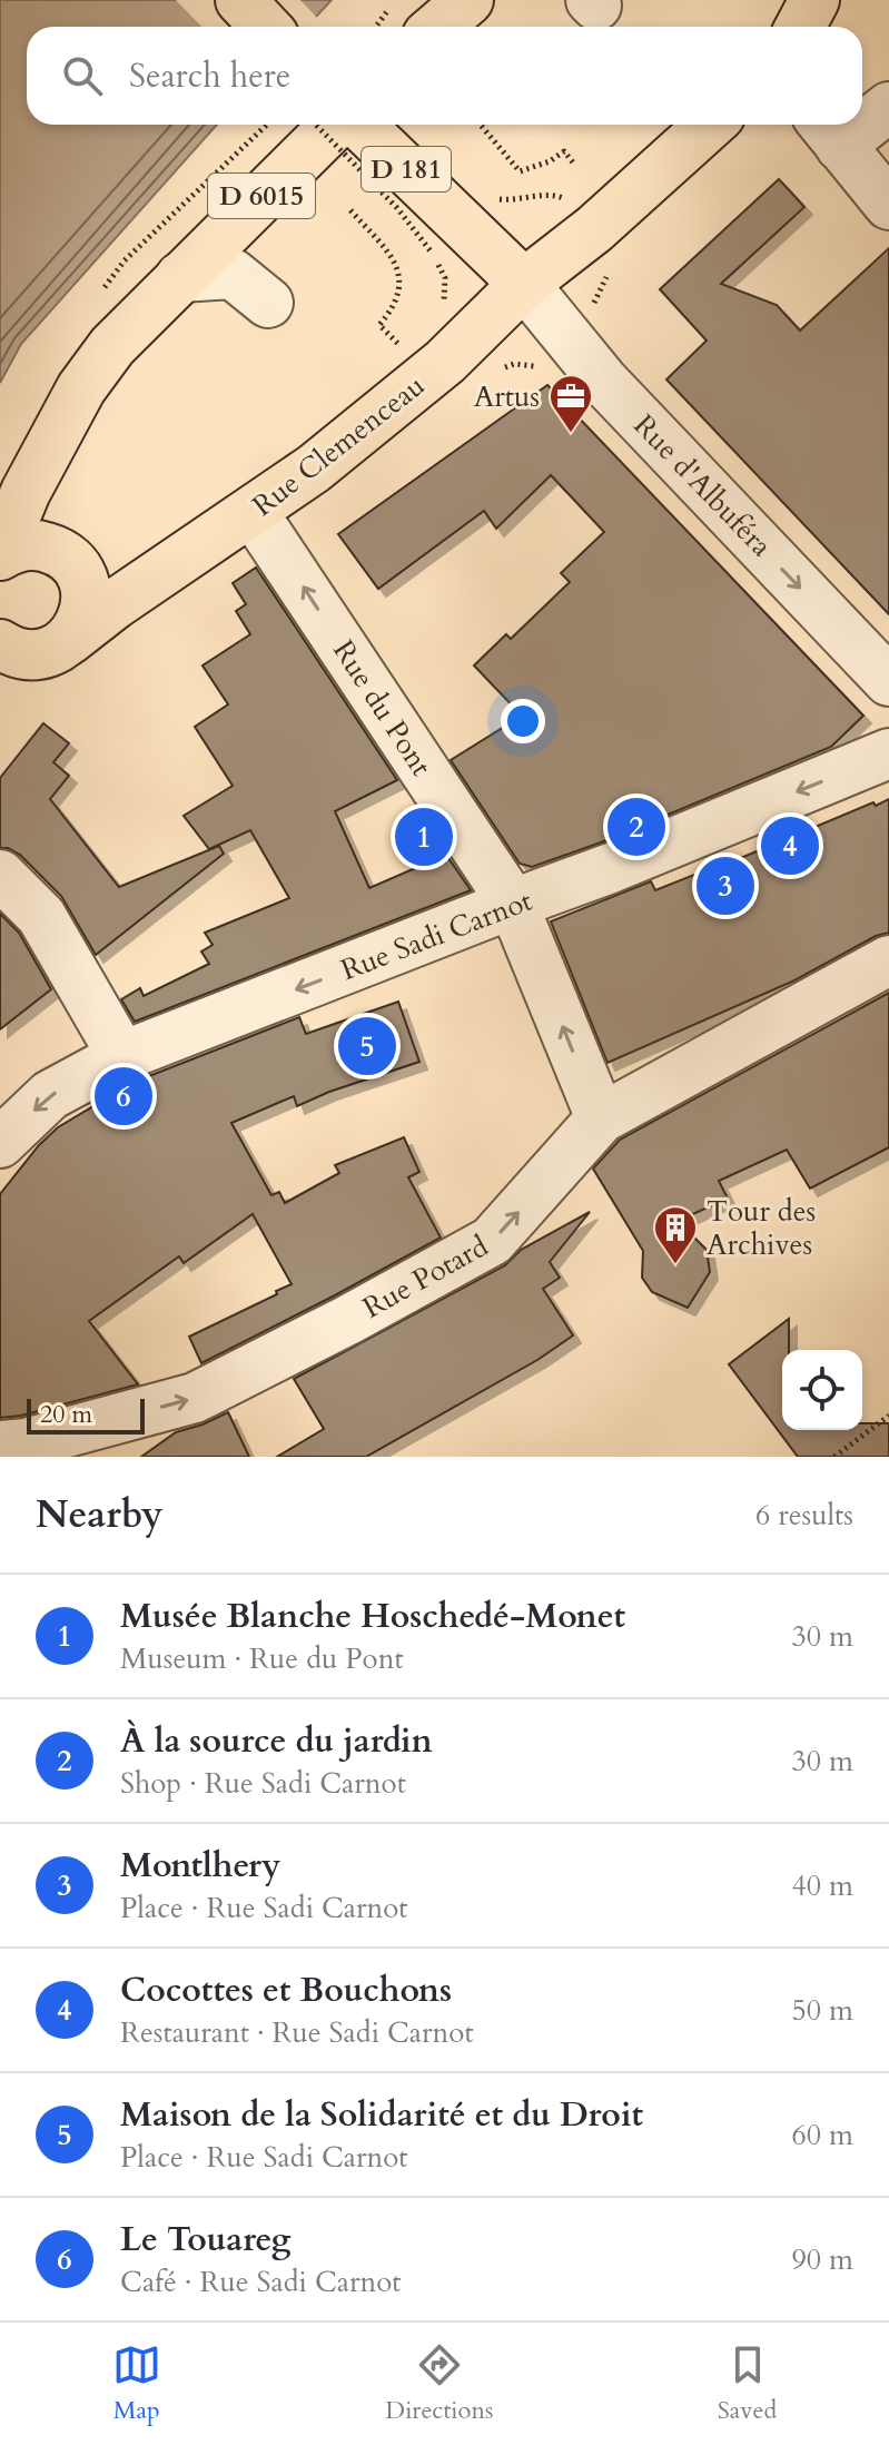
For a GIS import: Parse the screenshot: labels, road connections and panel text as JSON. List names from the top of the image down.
{
  "streets": {
    "main road": ["D 181", "D 6015", "Rue Clemenceau"],
    "street": [
      "Rue d'Albuféra",
      "Rue du Pont",
      "Rue Sadi Carnot",
      "Rue Potard"
    ]
  },
  "crossings": [
    ["D 181", "Rue Clemenceau"],
    ["D 181", "Rue d'Albuféra"],
    ["Rue Clemenceau", "Rue d'Albuféra"],
    ["Rue Clemenceau", "Rue du Pont"],
    ["Rue du Pont", "Rue Sadi Carnot"],
    ["Rue du Pont", "Rue Potard"]
  ],
  "one_way": ["Rue d'Albuféra", "Rue Sadi Carnot", "Rue Potard"],
  "places": {
    "office": ["Artus"],
    "building": ["Tour des Archives"]
  },
  "scale_bar": "20 m",
  "page": {
    "search": "Search here",
    "pins": [
      "2",
      "1",
      "4",
      "3",
      "5",
      "6"
    ],
    "scale": "20 m",
    "heading": ["Nearby", "6 results"],
    "list": [
      {
        "mark": "1",
        "name": "Musée Blanche Hoschedé-Monet",
        "note": "Museum · Rue du Pont",
        "value": "30 m"
      },
      {
        "mark": "2",
        "name": "À la source du jardin",
        "note": "Shop · Rue Sadi Carnot",
        "value": "30 m"
      },
      {
        "mark": "3",
        "name": "Montlhery",
        "note": "Place · Rue Sadi Carnot",
        "value": "40 m"
      },
      {
        "mark": "4",
        "name": "Cocottes et Bouchons",
        "note": "Restaurant · Rue Sadi Carnot",
        "value": "50 m"
      },
      {
        "mark": "5",
        "name": "Maison de la Solidarité et du Droit",
        "note": "Place · Rue Sadi Carnot",
        "value": "60 m"
      },
      {
        "mark": "6",
        "name": "Le Touareg",
        "note": "Café · Rue Sadi Carnot",
        "value": "90 m"
      }
    ],
    "nav": ["Map", "Directions", "Saved"]
  }
}
